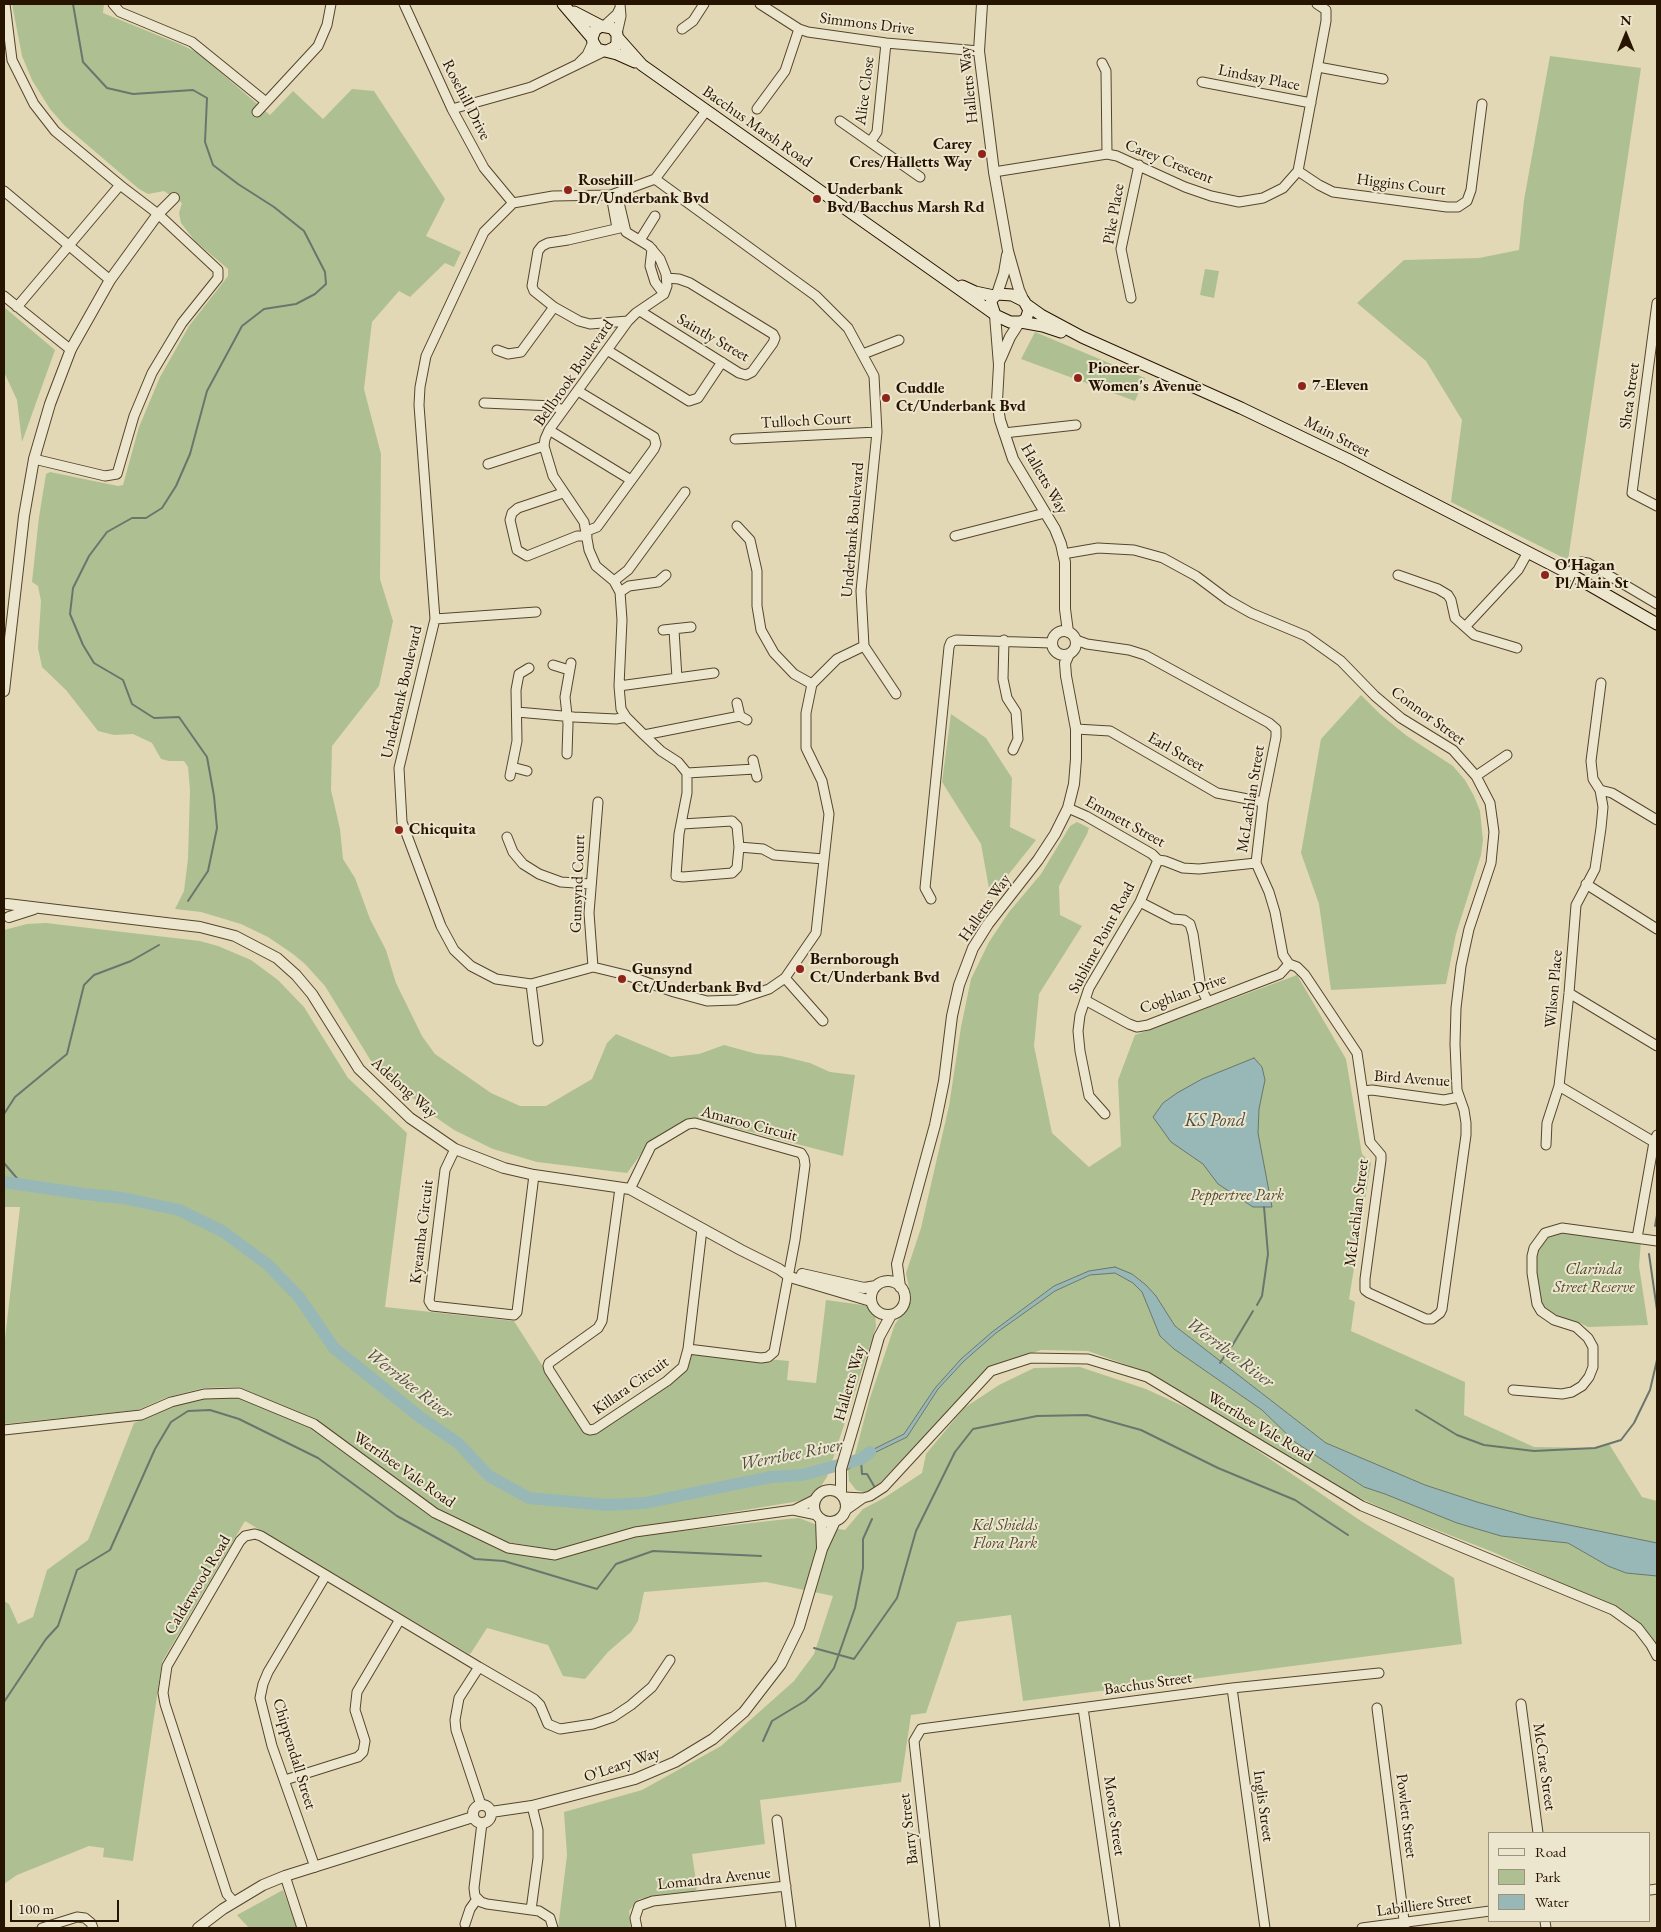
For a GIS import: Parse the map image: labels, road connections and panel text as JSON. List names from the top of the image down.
{
  "streets": {
    "main road": ["Bacchus Marsh Road", "Main Street"],
    "street": [
      "Simmons Drive",
      "Lindsay Place",
      "Halletts Way",
      "Alice Close",
      "Rosehill Drive",
      "Carey Crescent",
      "Higgins Court",
      "Pike Place",
      "Saintly Street",
      "Bellbrook Boulevard",
      "Shea Street",
      "Tulloch Court",
      "Underbank Boulevard",
      "Connor Street",
      "Earl Street",
      "McLachlan Street",
      "Emmett Street",
      "Gunsynd Court",
      "Sublime Point Road",
      "Wilson Place",
      "Coghlan Drive",
      "Bird Avenue",
      "Adelong Way",
      "Amaroo Circuit",
      "Kyeamba Circuit",
      "Killara Circuit",
      "Werribee Vale Road",
      "Calderwood Road",
      "Bacchus Street",
      "Chippendall Street",
      "O'Leary Way",
      "McCrae Street",
      "Inglis Street",
      "Moore Street",
      "Powlett Street",
      "Barry Street",
      "Lomandra Avenue",
      "Labilliere Street"
    ]
  },
  "crossings": [
    ["Simmons Drive", "Halletts Way"],
    ["Simmons Drive", "Alice Close"],
    ["Halletts Way", "Bacchus Marsh Road"],
    ["Halletts Way", "Carey Crescent"],
    ["Halletts Way", "Main Street"],
    ["Halletts Way", "Connor Street"],
    ["Halletts Way", "Earl Street"],
    ["Halletts Way", "McLachlan Street"],
    ["Halletts Way", "Emmett Street"],
    ["Halletts Way", "Adelong Way"],
    ["Halletts Way", "Werribee Vale Road"],
    ["Halletts Way", "O'Leary Way"],
    ["Rosehill Drive", "Underbank Boulevard"],
    ["Bacchus Marsh Road", "Main Street"],
    ["Carey Crescent", "Higgins Court"],
    ["Carey Crescent", "Pike Place"],
    ["Saintly Street", "Bellbrook Boulevard"],
    ["Tulloch Court", "Underbank Boulevard"],
    ["Underbank Boulevard", "Gunsynd Court"],
    ["Connor Street", "McLachlan Street"],
    ["Earl Street", "McLachlan Street"],
    ["McLachlan Street", "Emmett Street"],
    ["McLachlan Street", "Coghlan Drive"],
    ["McLachlan Street", "Bird Avenue"],
    ["Emmett Street", "Sublime Point Road"],
    ["Sublime Point Road", "Coghlan Drive"],
    ["Adelong Way", "Amaroo Circuit"],
    ["Adelong Way", "Kyeamba Circuit"],
    ["Adelong Way", "Killara Circuit"],
    ["Amaroo Circuit", "Killara Circuit"],
    ["Werribee Vale Road", "O'Leary Way"],
    ["Calderwood Road", "Chippendall Street"],
    ["Bacchus Street", "Inglis Street"],
    ["Bacchus Street", "Moore Street"],
    ["Bacchus Street", "Barry Street"],
    ["Powlett Street", "Labilliere Street"]
  ],
  "water": ["KS Pond", "Werribee River"],
  "parks": ["Peppertree Park", "Clarinda Street Reserve", "Kel Shields Flora Park"],
  "places": [
    "Carey Cres/Halletts Way",
    "Rosehill Dr/Underbank Bvd",
    "Underbank Bvd/Bacchus Marsh Rd",
    "Pioneer Women's Avenue",
    "7-Eleven",
    "Cuddle Ct/Underbank Bvd",
    "O'Hagan Pl/Main St",
    "Chicquita",
    "Bernborough Ct/Underbank Bvd",
    "Gunsynd Ct/Underbank Bvd"
  ],
  "legend": ["Road", "Park", "Water"],
  "scale_bar": "100 m",
  "north": "top"
}
